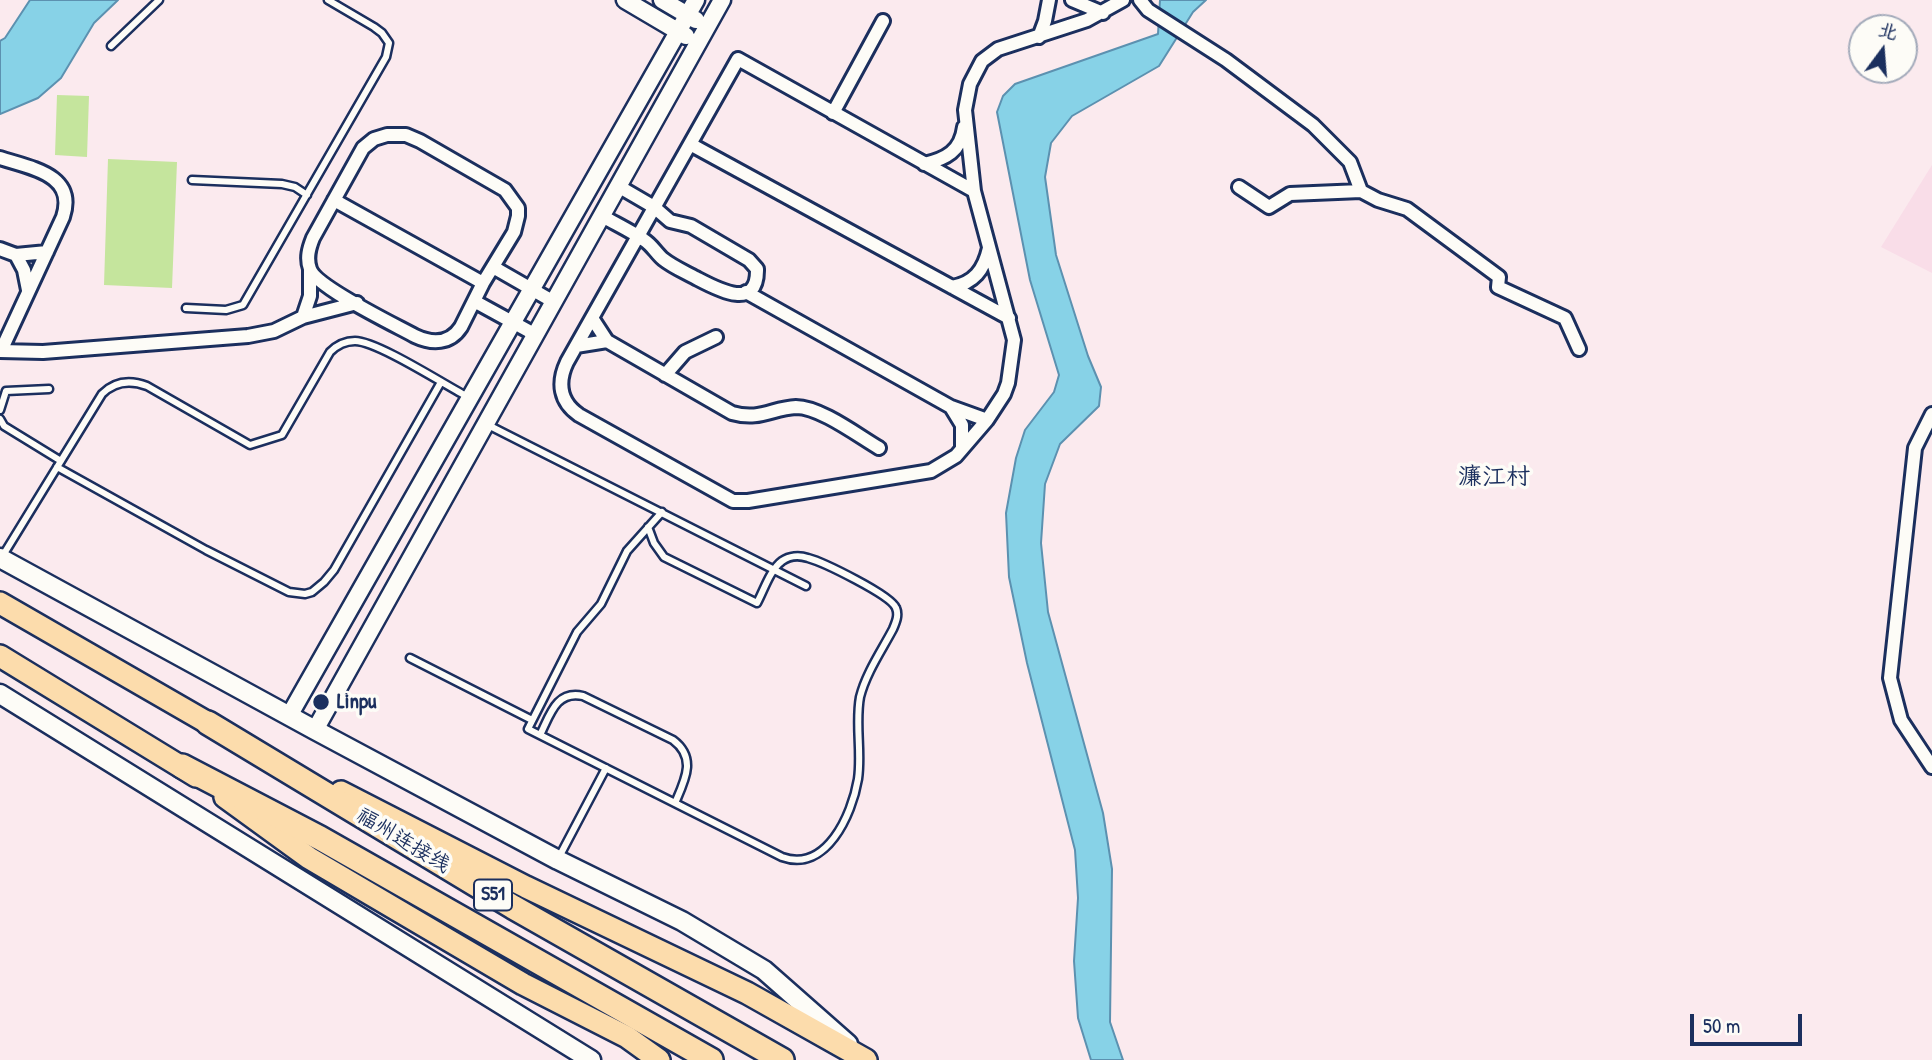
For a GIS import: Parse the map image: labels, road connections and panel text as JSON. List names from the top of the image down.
{
  "streets": {
    "highway": ["福州连接线", "S51"]
  },
  "districts": ["濂江村"],
  "places": ["Linpu"],
  "scale_bar": "50 m",
  "north": "top"
}
